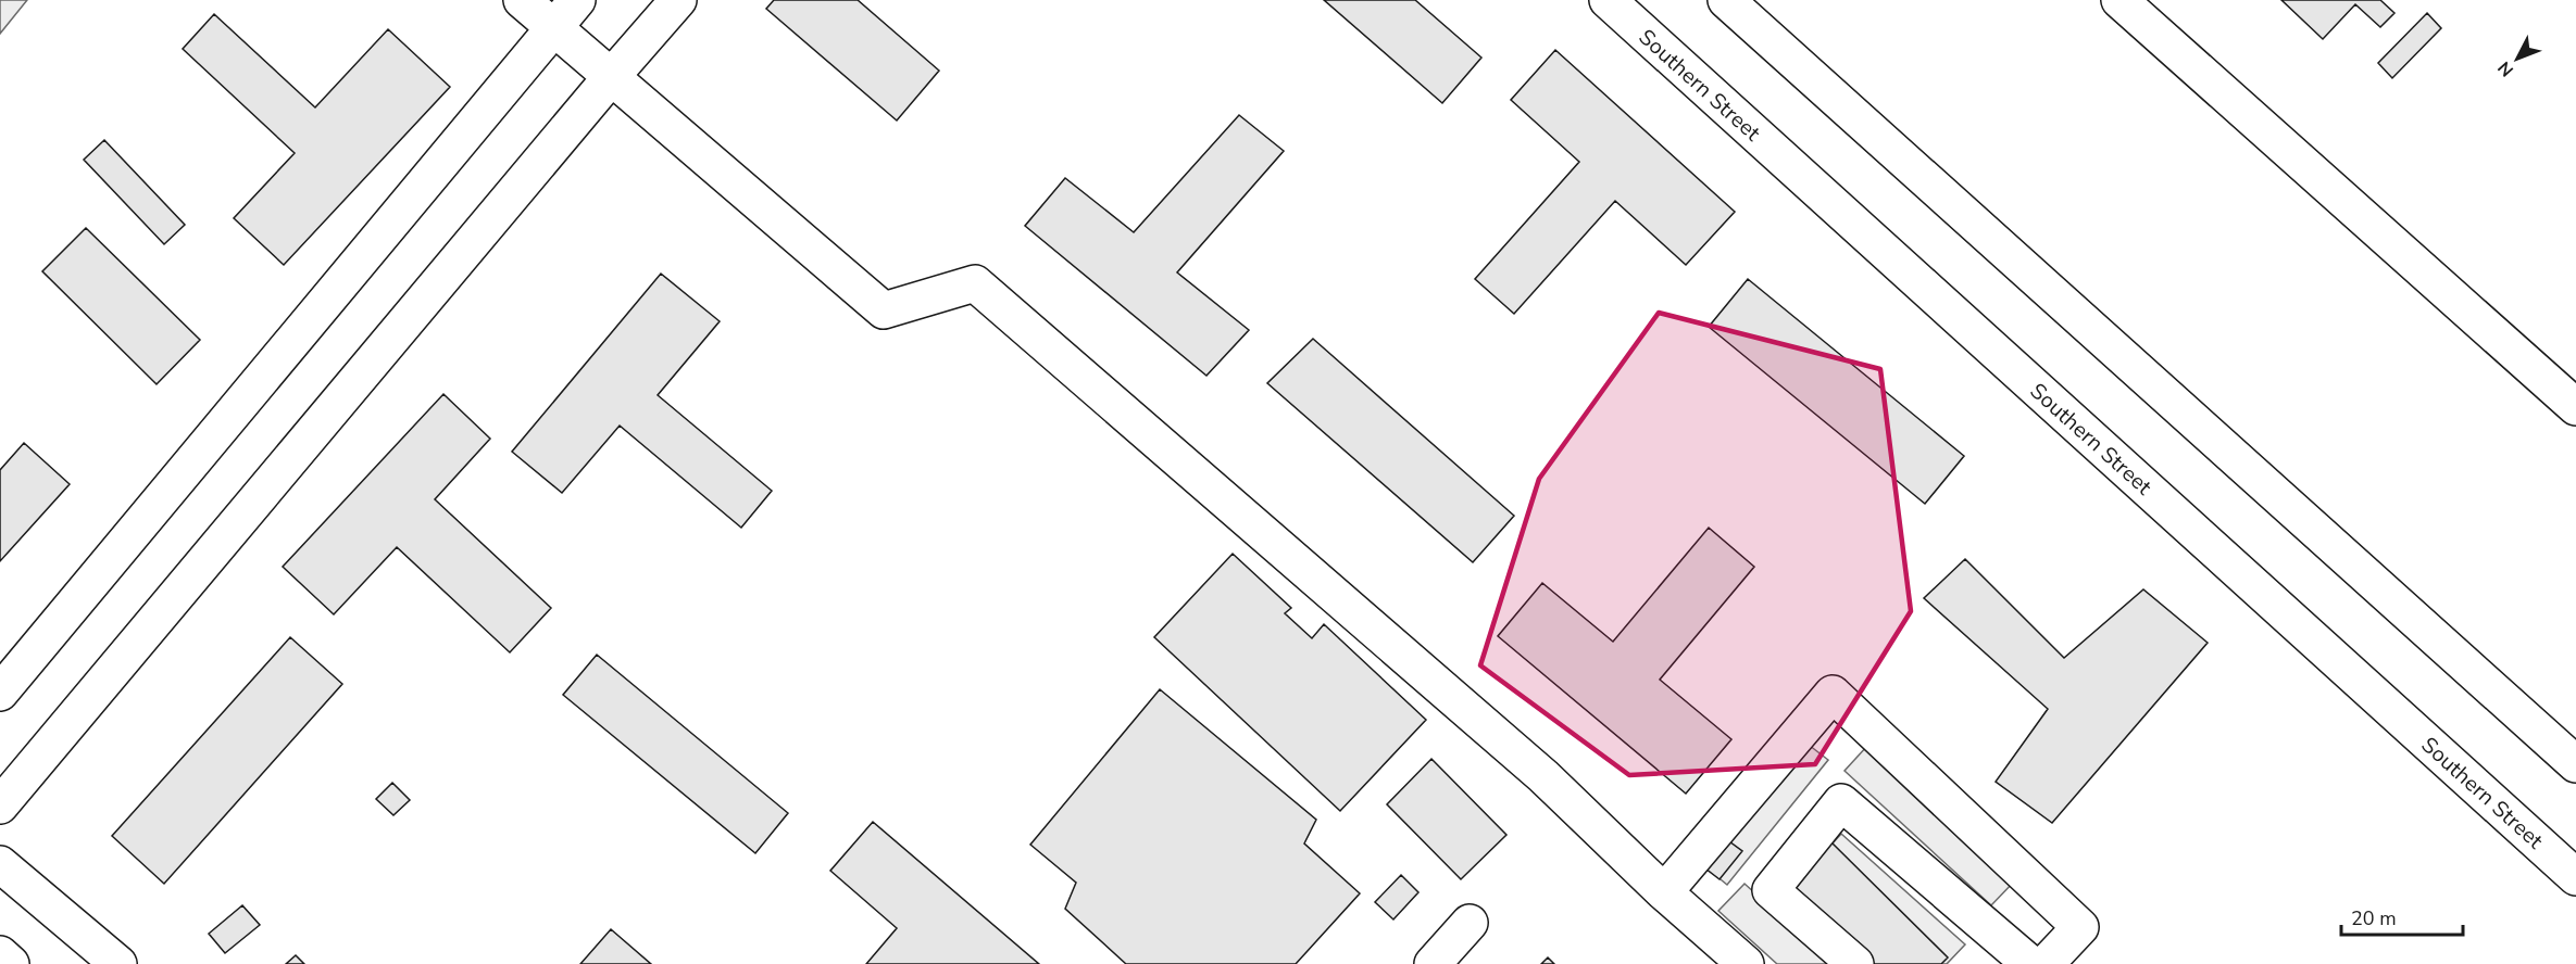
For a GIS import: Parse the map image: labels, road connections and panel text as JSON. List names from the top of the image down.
{
  "streets": {
    "street": ["Southern Street"]
  },
  "scale_bar": "20 m",
  "north": "bottom left"
}
